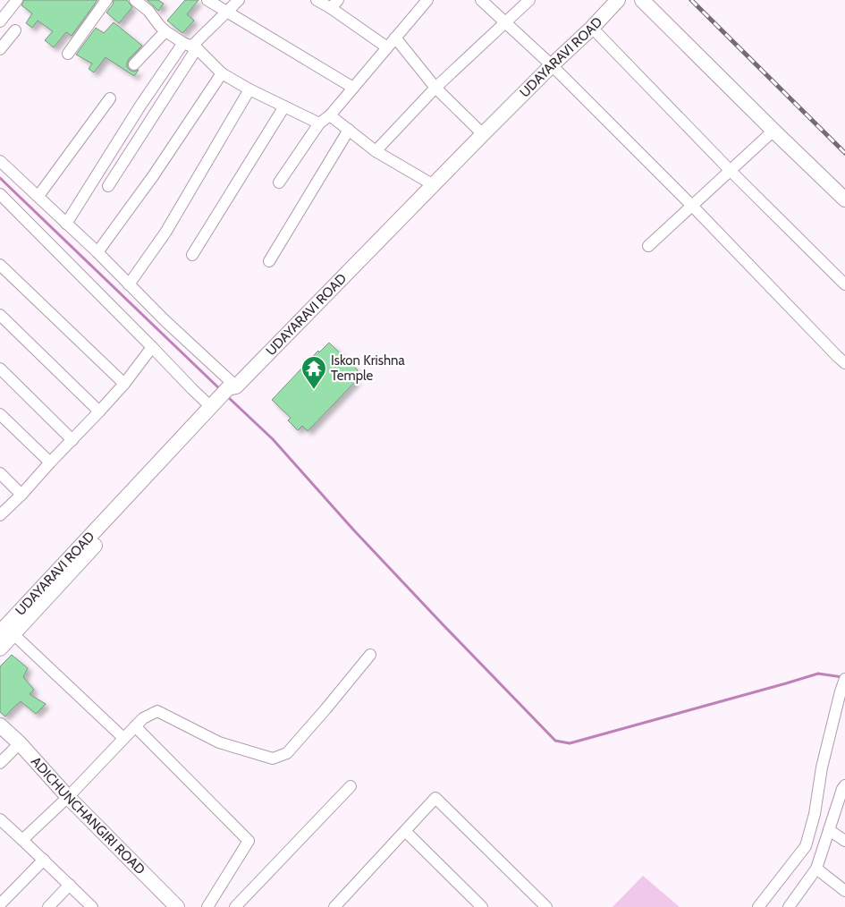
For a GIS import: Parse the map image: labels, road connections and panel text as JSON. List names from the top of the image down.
{
  "streets": {
    "street": ["UDAYARAVI ROAD", "ADICHUNCHANGIRI ROAD"]
  },
  "places": {
    "temple": ["Iskon Krishna Temple"]
  }
}
